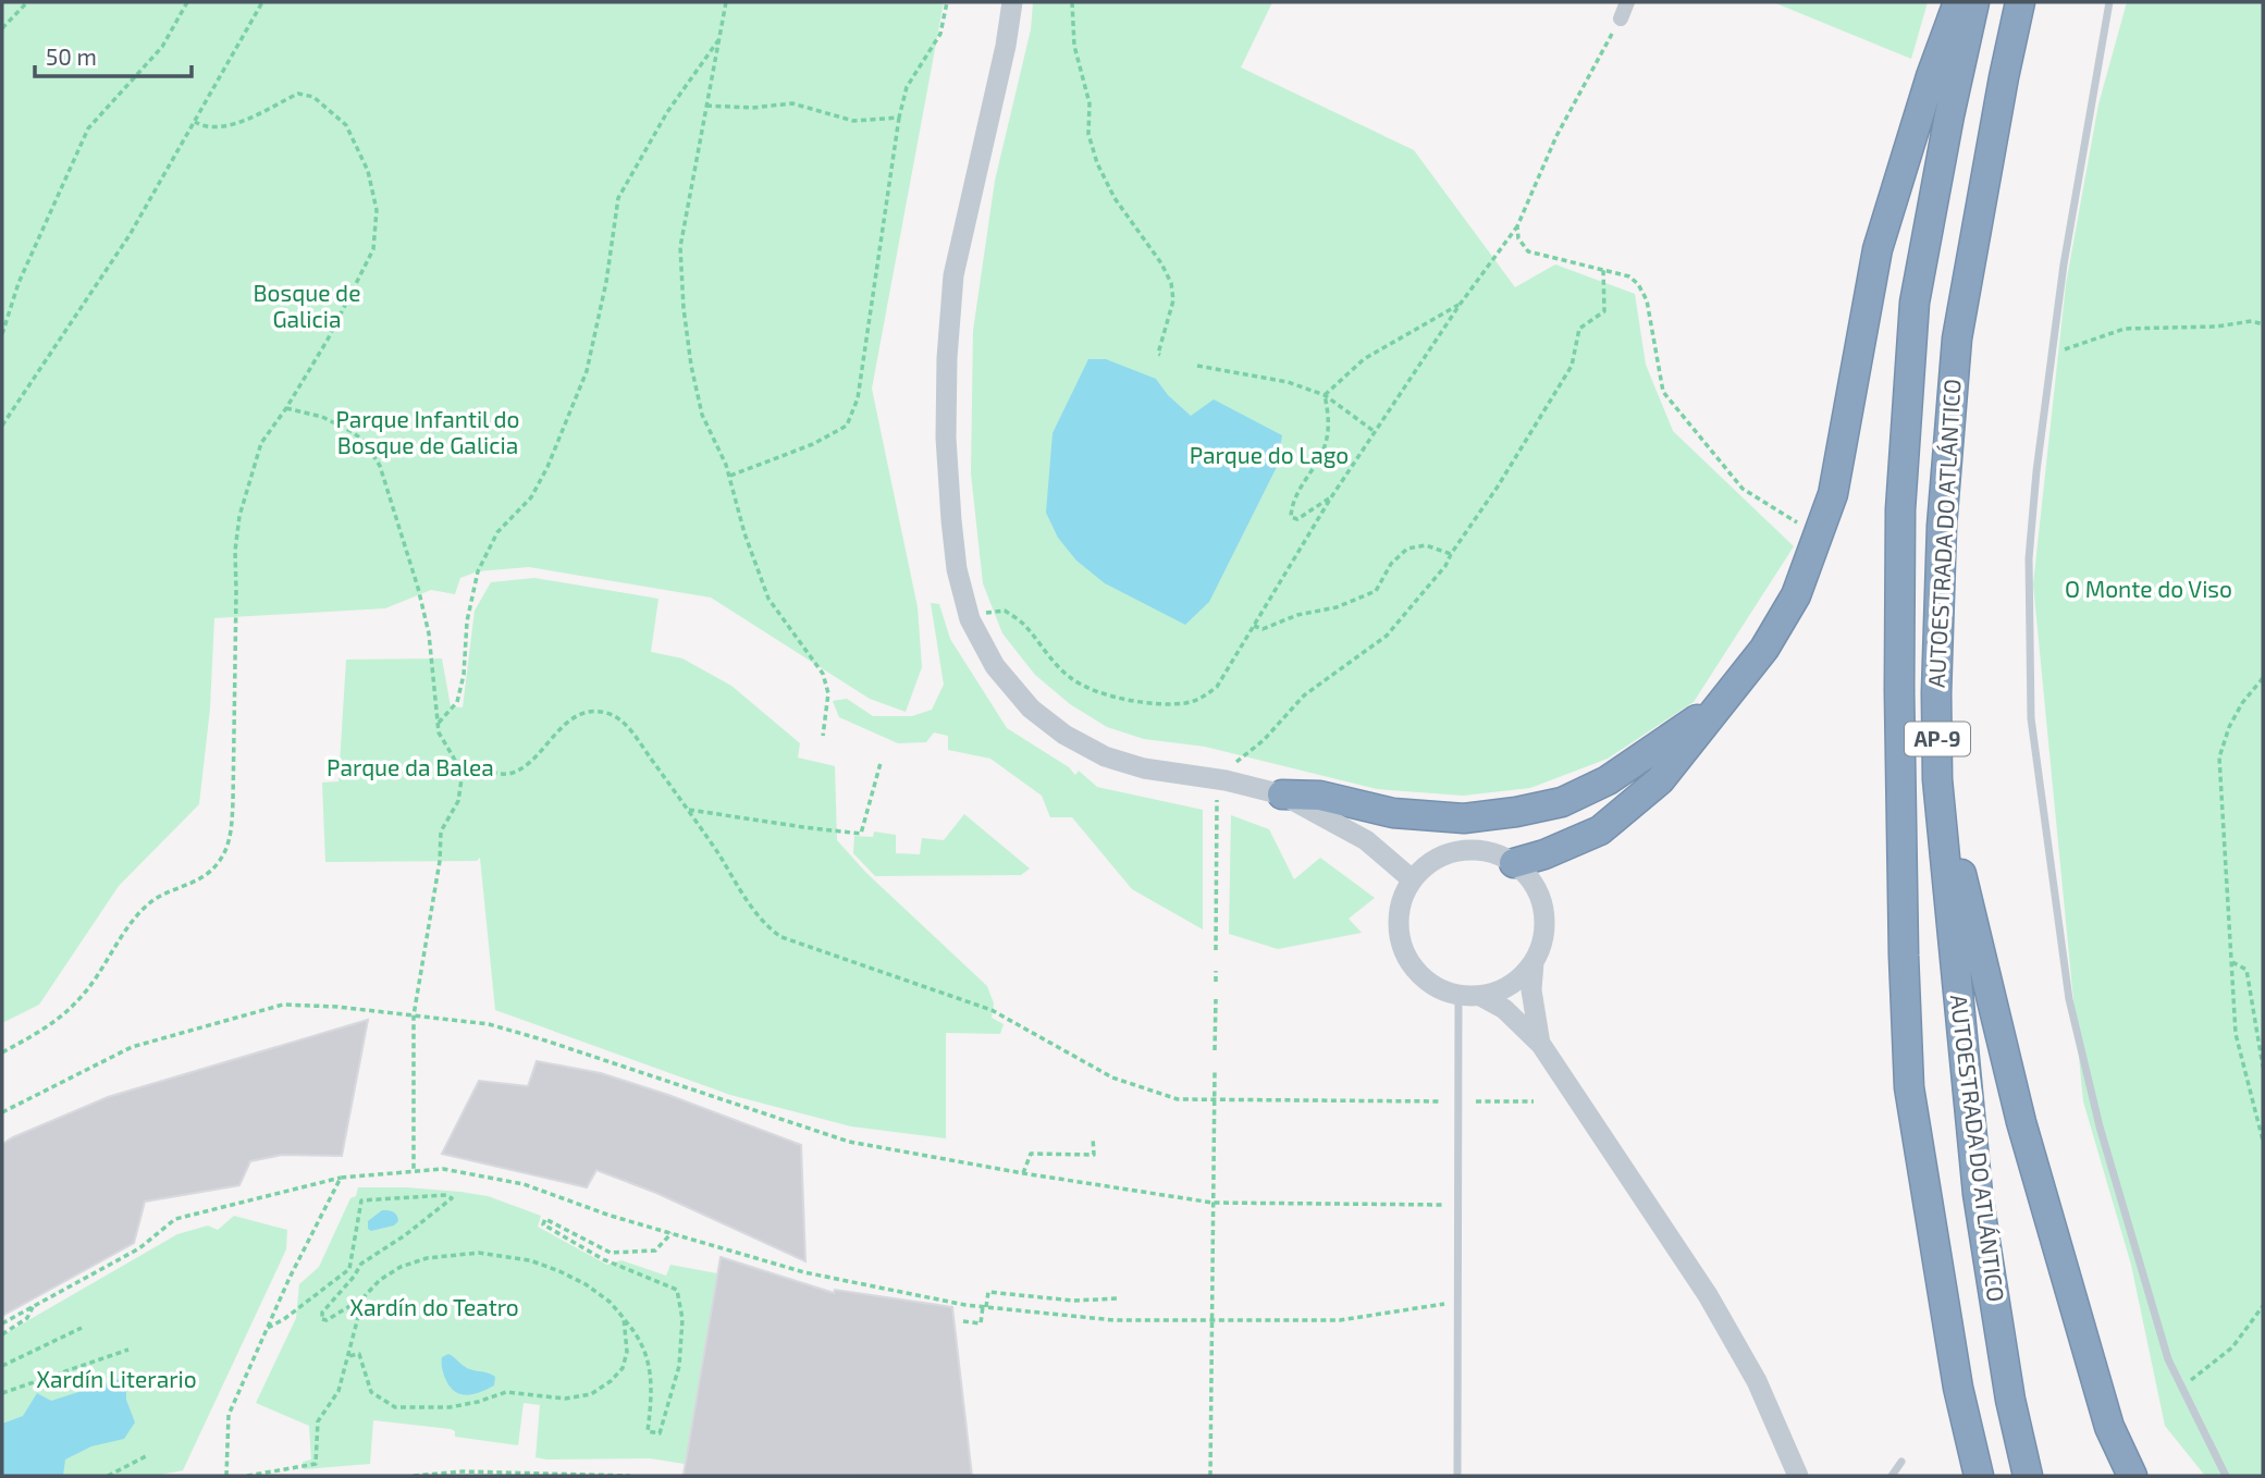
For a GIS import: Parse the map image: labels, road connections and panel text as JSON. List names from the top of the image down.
{
  "streets": {
    "highway": ["AUTOESTRADA DO ATLÁNTICO", "AP-9"]
  },
  "parks": [
    "Bosque de Galicia",
    "Parque Infantil do Bosque de Galicia",
    "Parque do Lago",
    "O Monte do Viso",
    "Parque da Balea",
    "Xardín do Teatro",
    "Xardín Literario"
  ],
  "scale_bar": "50 m"
}
